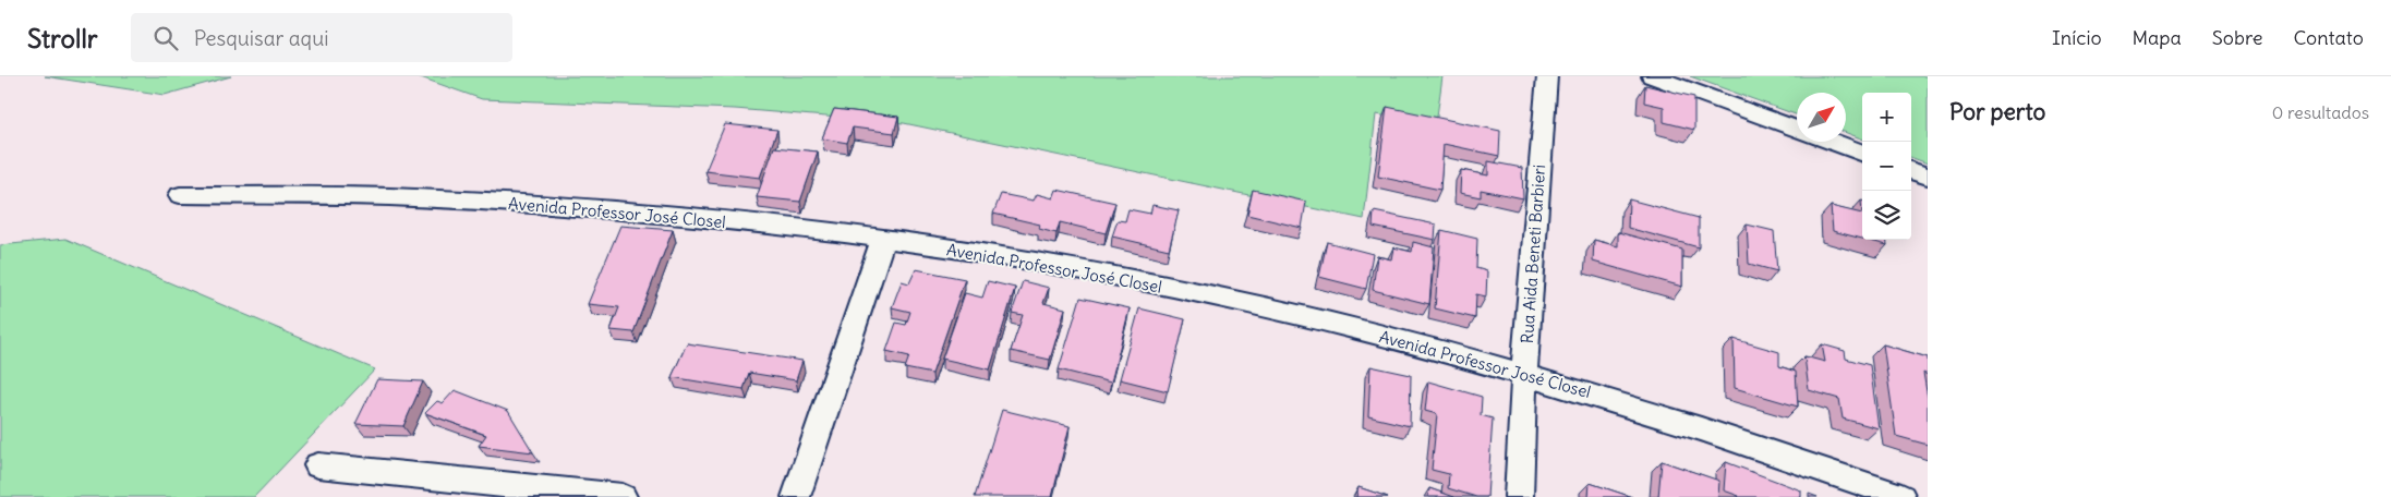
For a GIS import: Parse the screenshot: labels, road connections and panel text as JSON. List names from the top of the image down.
{
  "streets": {
    "street": ["Avenida Professor José Closel", "Rua Aida Beneti Barbieri"]
  },
  "crossings": [
    ["Avenida Professor José Closel", "Rua Aida Beneti Barbieri"]
  ],
  "north": "top right",
  "page": {
    "header": "Strollr",
    "search": "Pesquisar aqui",
    "nav": [
      "Início",
      "Mapa",
      "Sobre",
      "Contato"
    ],
    "heading": ["Por perto", "0 resultados"],
    "map_buttons": ["+", "−"]
  }
}
